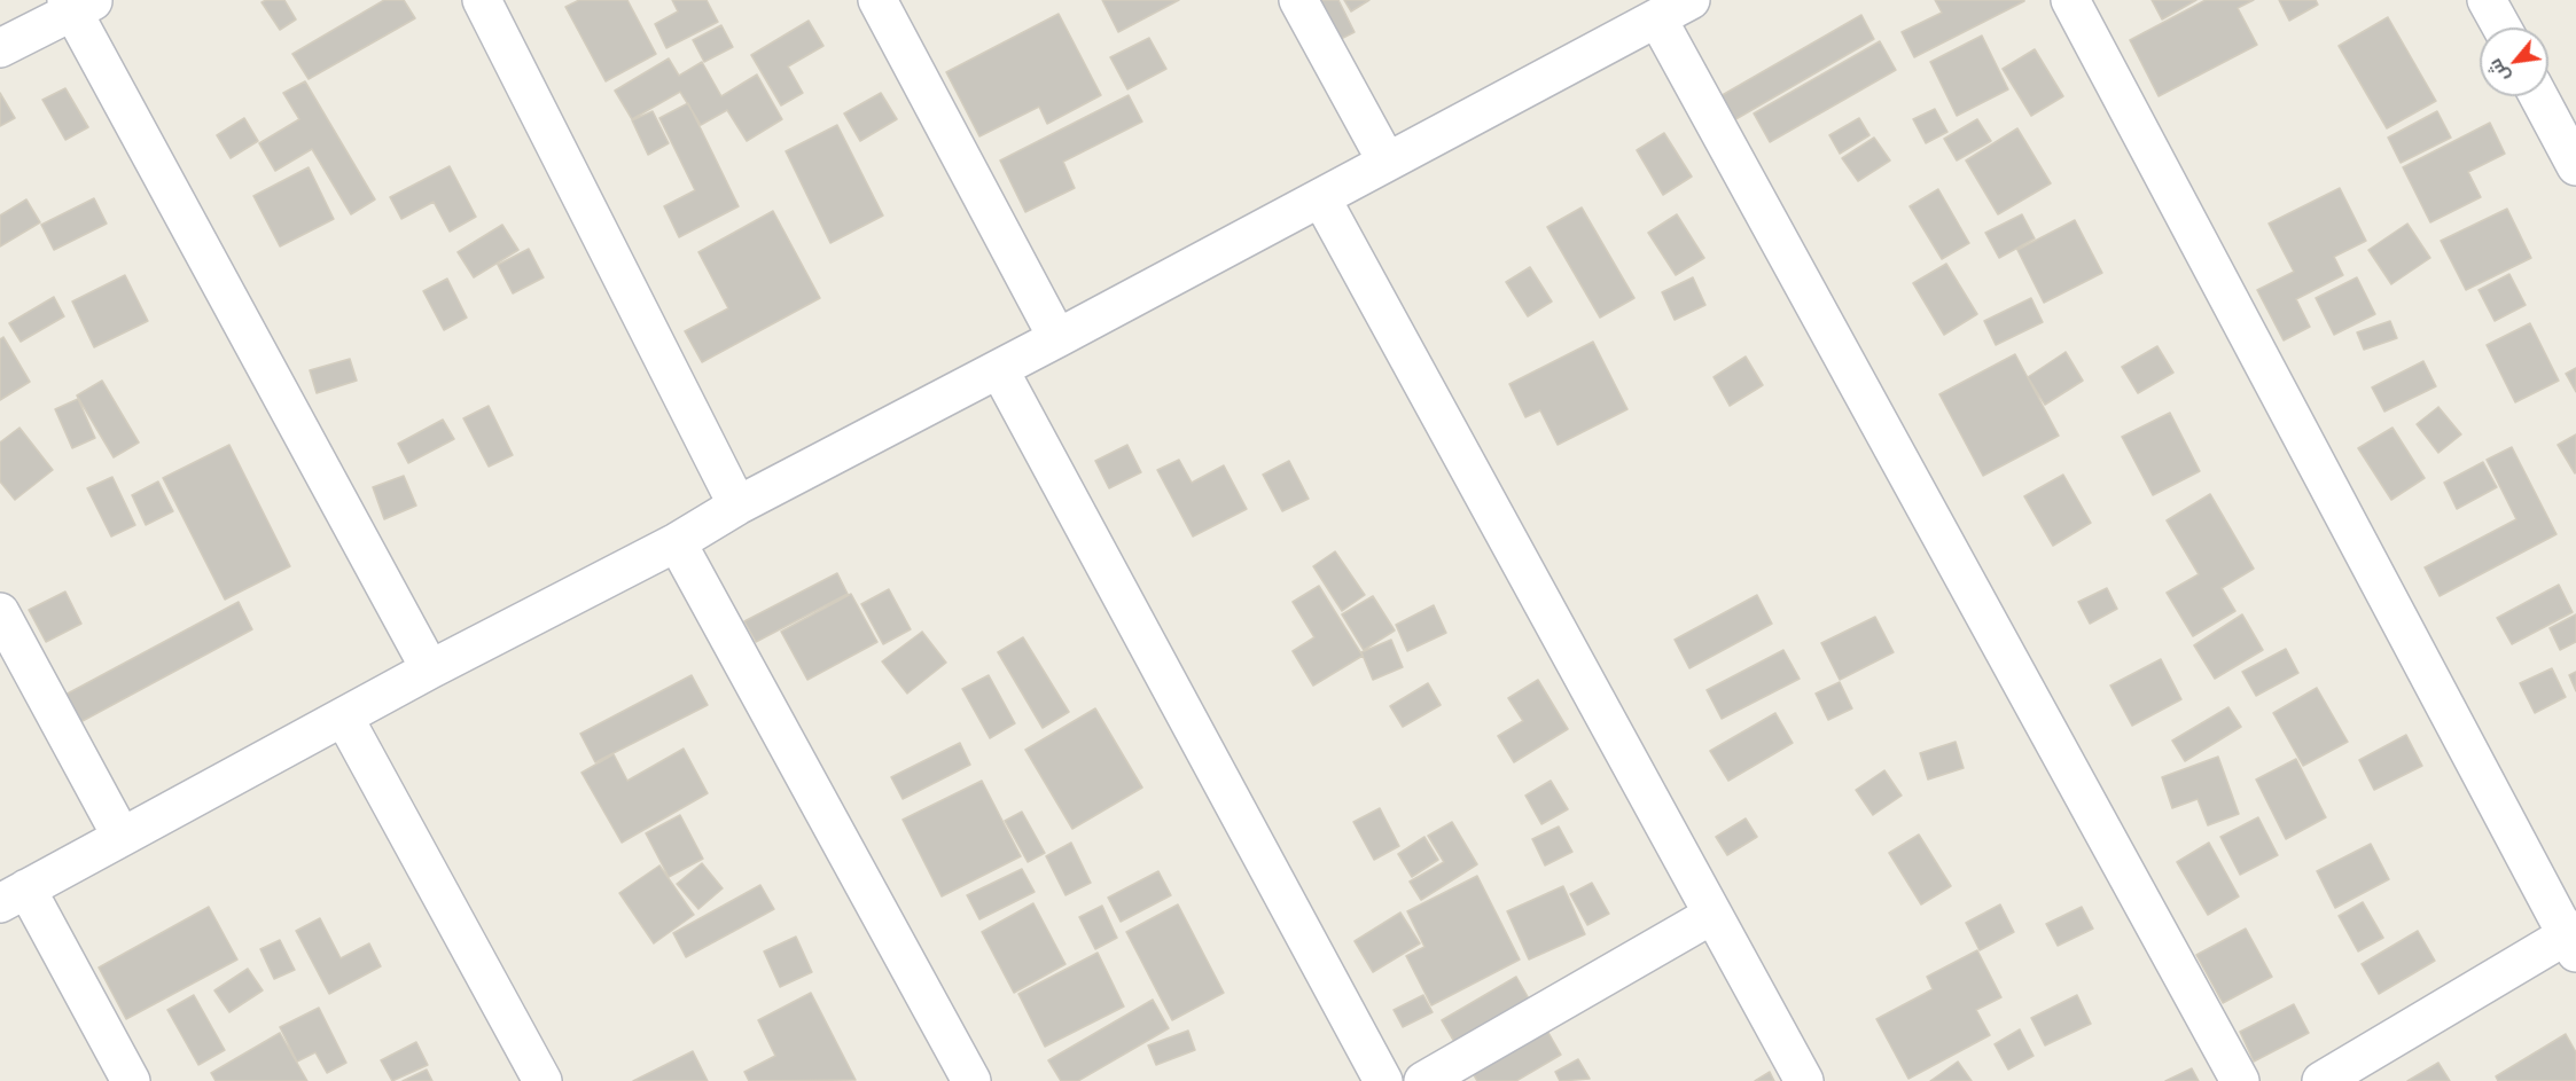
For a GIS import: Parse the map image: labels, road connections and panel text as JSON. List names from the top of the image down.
{
  "north": "bottom left"
}
